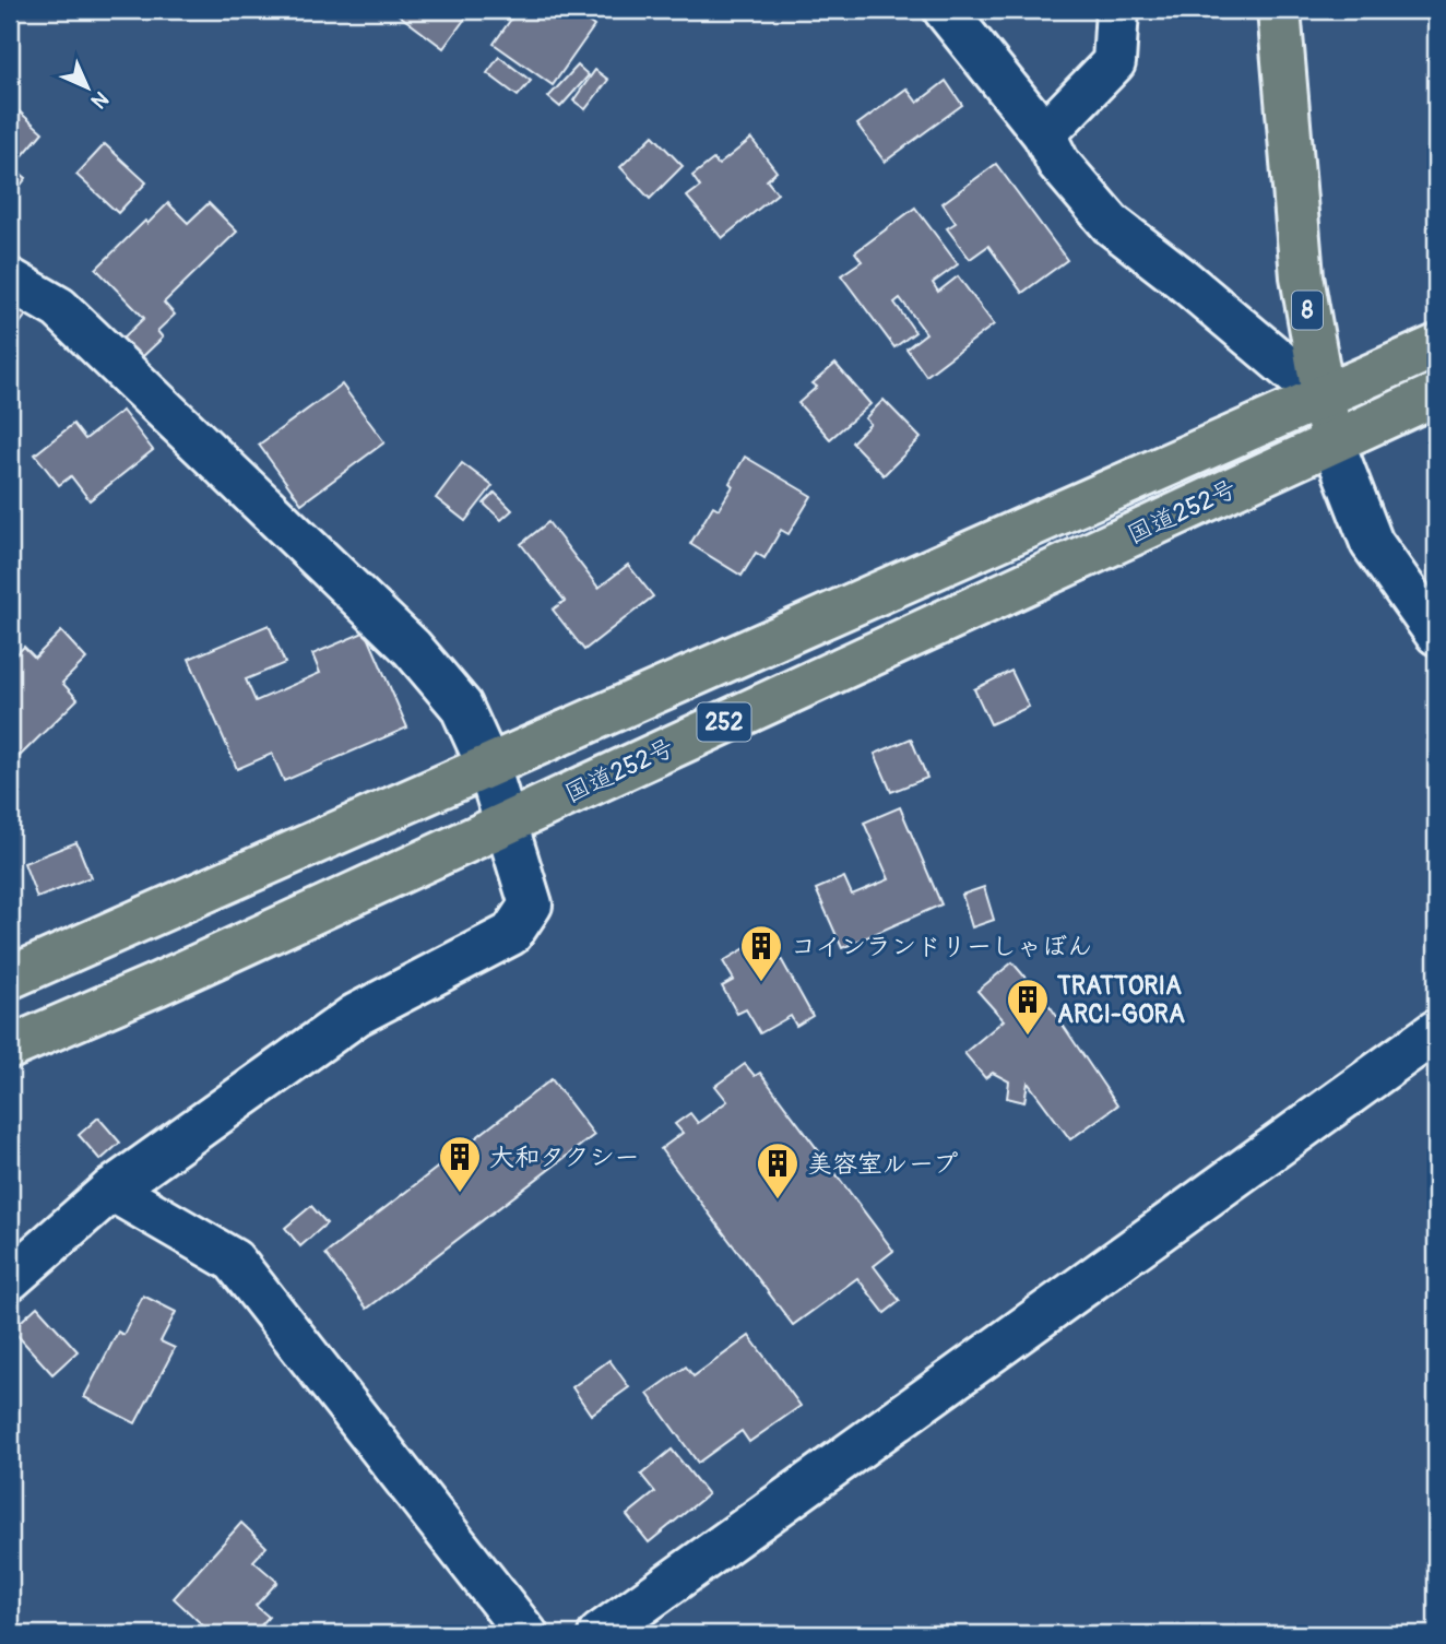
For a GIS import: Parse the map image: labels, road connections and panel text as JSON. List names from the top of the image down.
{
  "streets": {
    "highway": ["8", "国道252号", "252"]
  },
  "crossings": [
    ["8", "国道252号"]
  ],
  "places": {
    "building": [
      "コインランドリーしゃぼん",
      "TRATTORIA ARCI-GORA",
      "大和タクシー",
      "美容室ループ"
    ]
  },
  "north": "bottom right"
}
